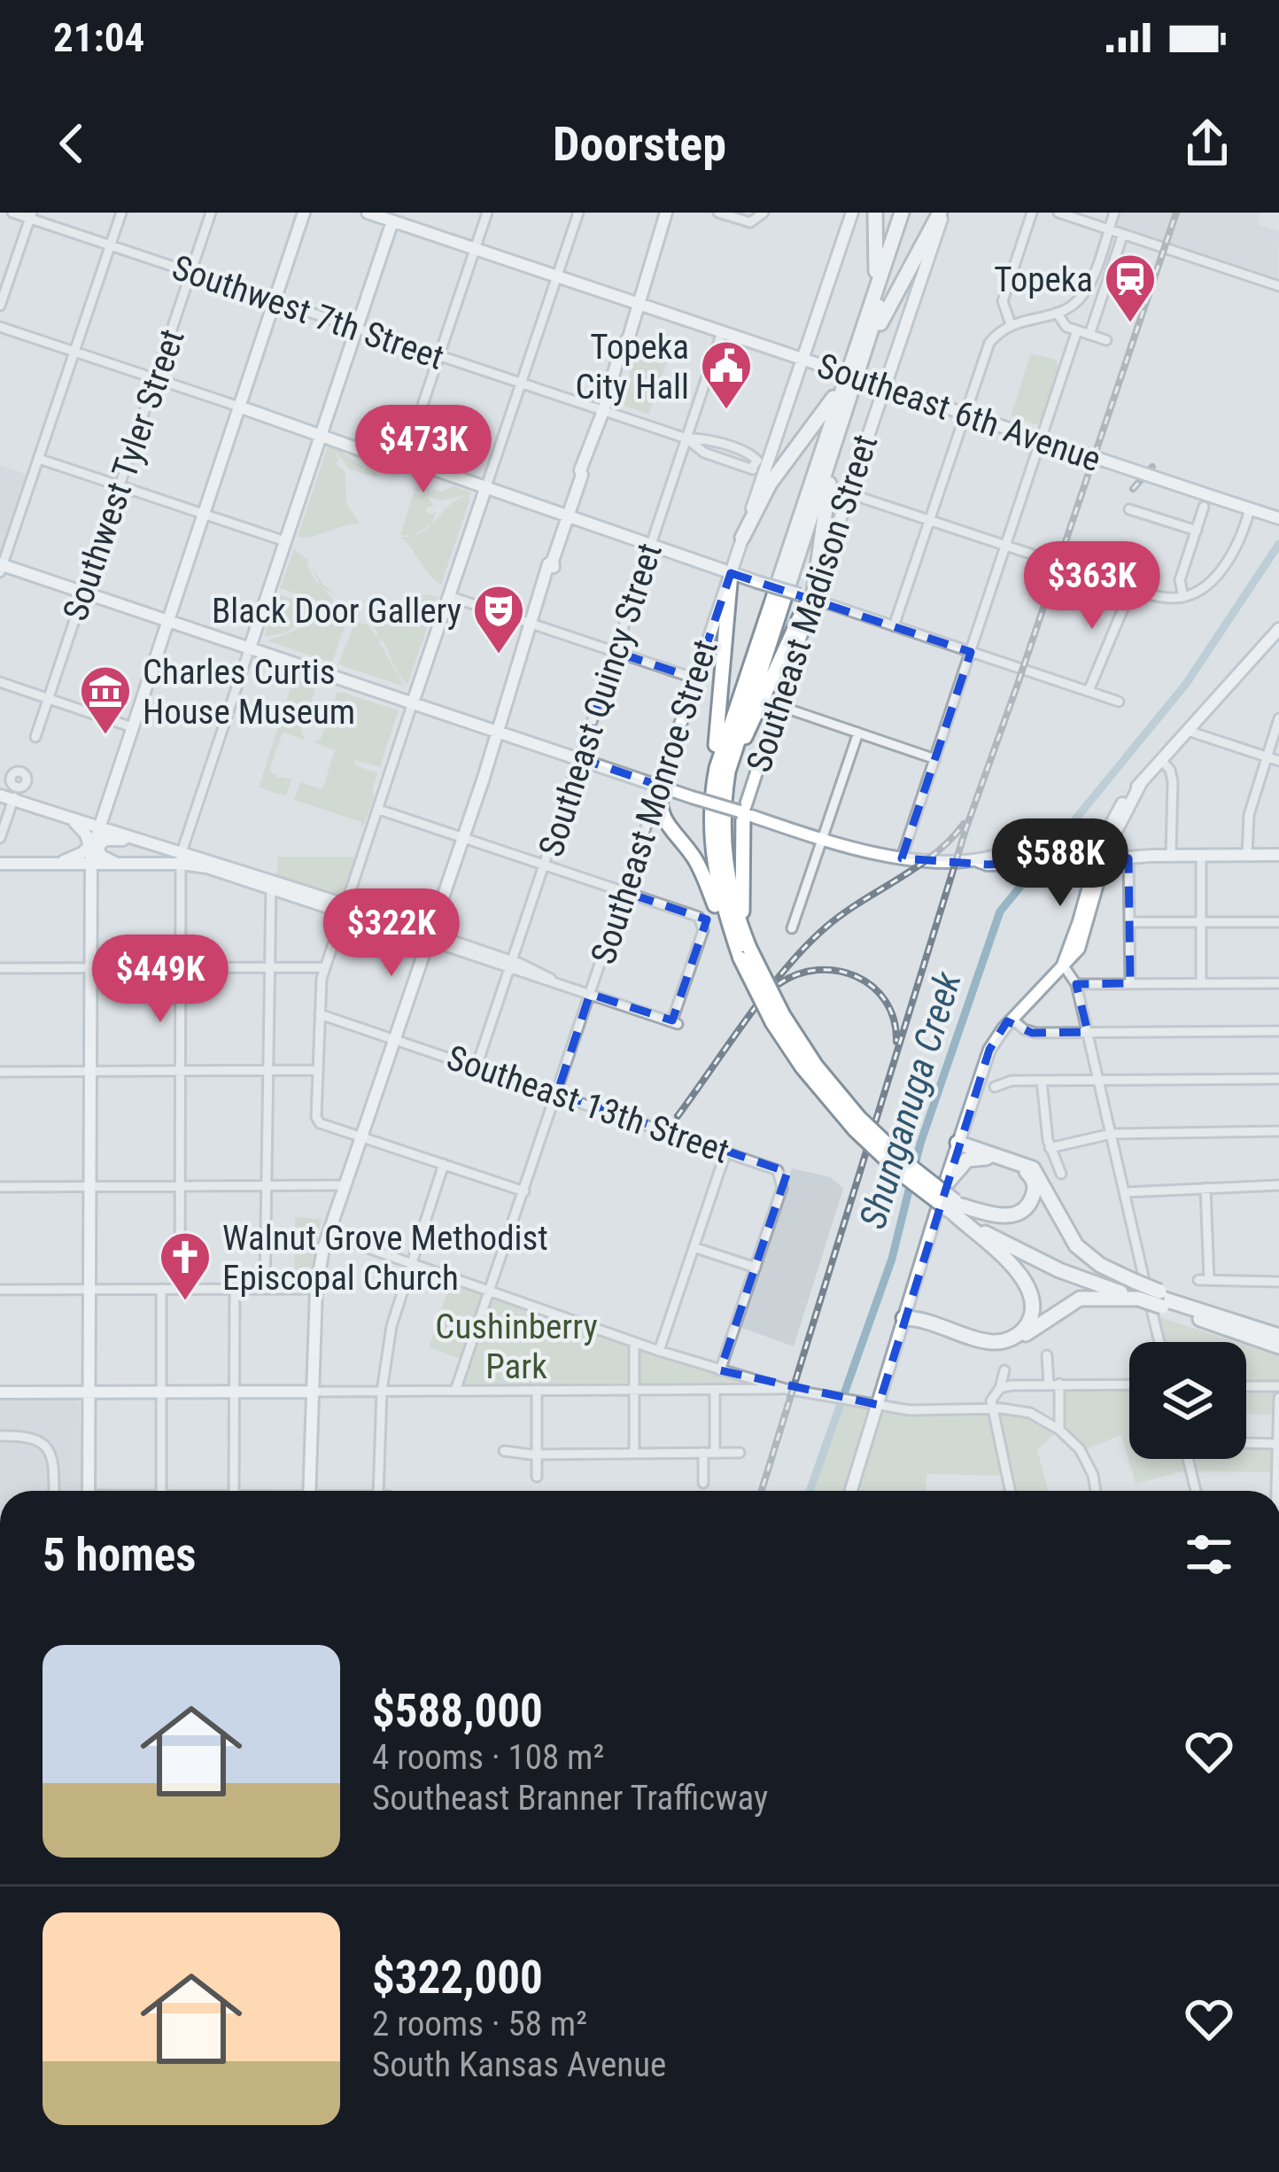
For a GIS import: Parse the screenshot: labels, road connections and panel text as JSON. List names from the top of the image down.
{
  "streets": {
    "main road": ["Southeast 6th Avenue", "Southeast Madison Street", "Southeast Monroe Street"],
    "street": [
      "Southwest 7th Street",
      "Southwest Tyler Street",
      "Southeast Quincy Street",
      "Southeast 13th Street"
    ]
  },
  "crossings": [
    ["Southwest 7th Street", "Southwest Tyler Street"],
    ["Southwest 7th Street", "Southeast Quincy Street"],
    ["Southwest 7th Street", "Southeast Monroe Street"],
    ["Southeast 6th Avenue", "Southeast Madison Street"],
    ["Southeast 6th Avenue", "Southeast Quincy Street"],
    ["Southeast 6th Avenue", "Southeast Monroe Street"],
    ["Southeast Quincy Street", "Southeast 13th Street"],
    ["Southeast Monroe Street", "Southeast 13th Street"]
  ],
  "water": ["Shunganuga Creek"],
  "parks": ["Cushinberry Park"],
  "places": {
    "station": ["Topeka"],
    "public building": ["Topeka City Hall"],
    "theatre": ["Black Door Gallery"],
    "museum": ["Charles Curtis House Museum"],
    "church": ["Walnut Grove Methodist Episcopal Church"]
  },
  "page": {
    "status": "21:04",
    "header": "Doorstep",
    "price": [
      "$473K",
      "$363K",
      "$588K",
      "$322K",
      "$449K"
    ],
    "heading": "5 homes",
    "list": [
      {
        "name": "$588,000",
        "note": "4 rooms · 108 m² · Southeast Branner Trafficway"
      },
      {
        "name": "$322,000",
        "note": "2 rooms · 58 m² · South Kansas Avenue"
      }
    ]
  }
}
